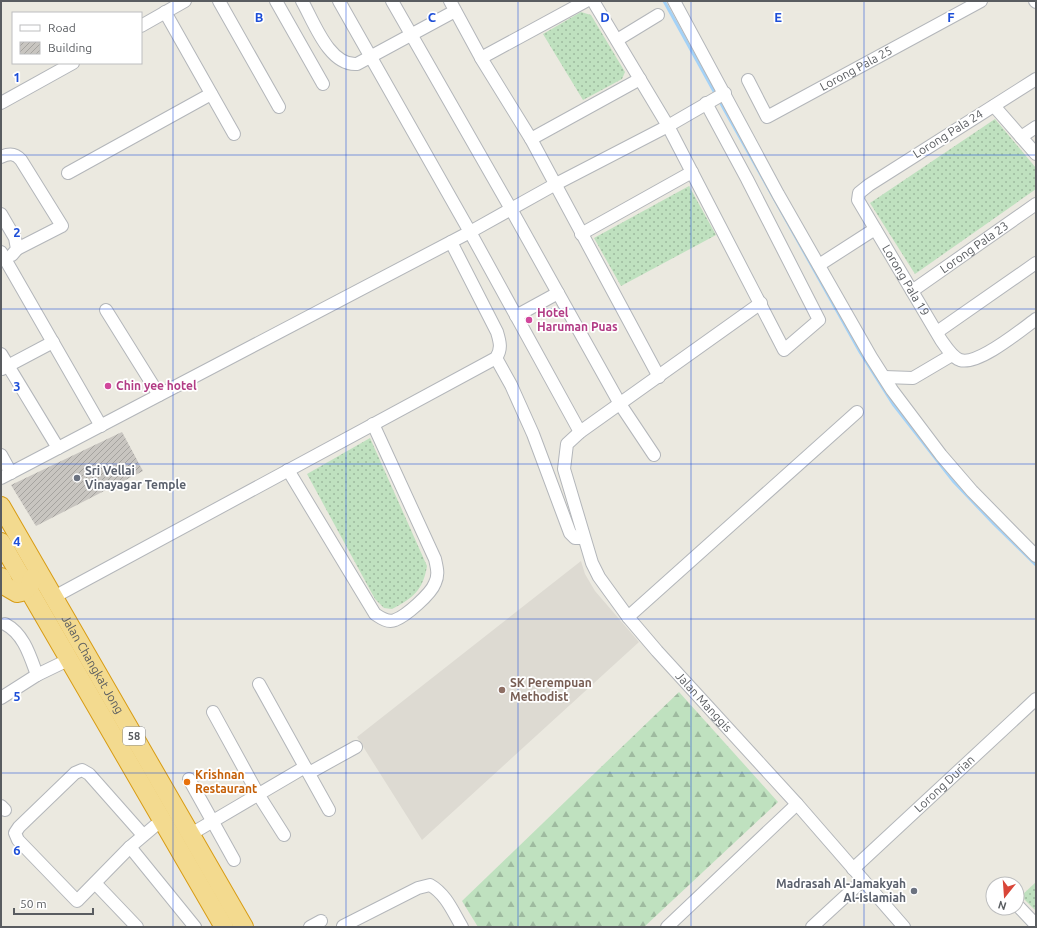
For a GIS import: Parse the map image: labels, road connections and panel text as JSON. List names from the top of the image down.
{
  "streets": {
    "highway": ["Jalan Changkat Jong", "58"],
    "street": [
      "Lorong Pala 25",
      "Lorong Pala 24",
      "Lorong Pala 23",
      "Lorong Pala 19",
      "Jalan Manggis",
      "Lorong Durian"
    ]
  },
  "crossings": [
    ["Lorong Pala 24", "Lorong Pala 19"],
    ["Lorong Pala 23", "Lorong Pala 19"],
    ["Jalan Manggis", "Lorong Durian"]
  ],
  "places": [
    "Hotel Haruman Puas",
    "Chin yee hotel",
    "Sri Vellai Vinayagar Temple",
    "SK Perempuan Methodist",
    "Krishnan Restaurant",
    "Madrasah Al-Jamakyah Al-Islamiah"
  ],
  "legend": ["Road", "Building"],
  "scale_bar": "50 m",
  "north": "bottom",
  "grid": {
    "columns": [
      "B",
      "C",
      "D",
      "E",
      "F"
    ],
    "rows": [
      "1",
      "2",
      "3",
      "4",
      "5",
      "6"
    ]
  }
}
